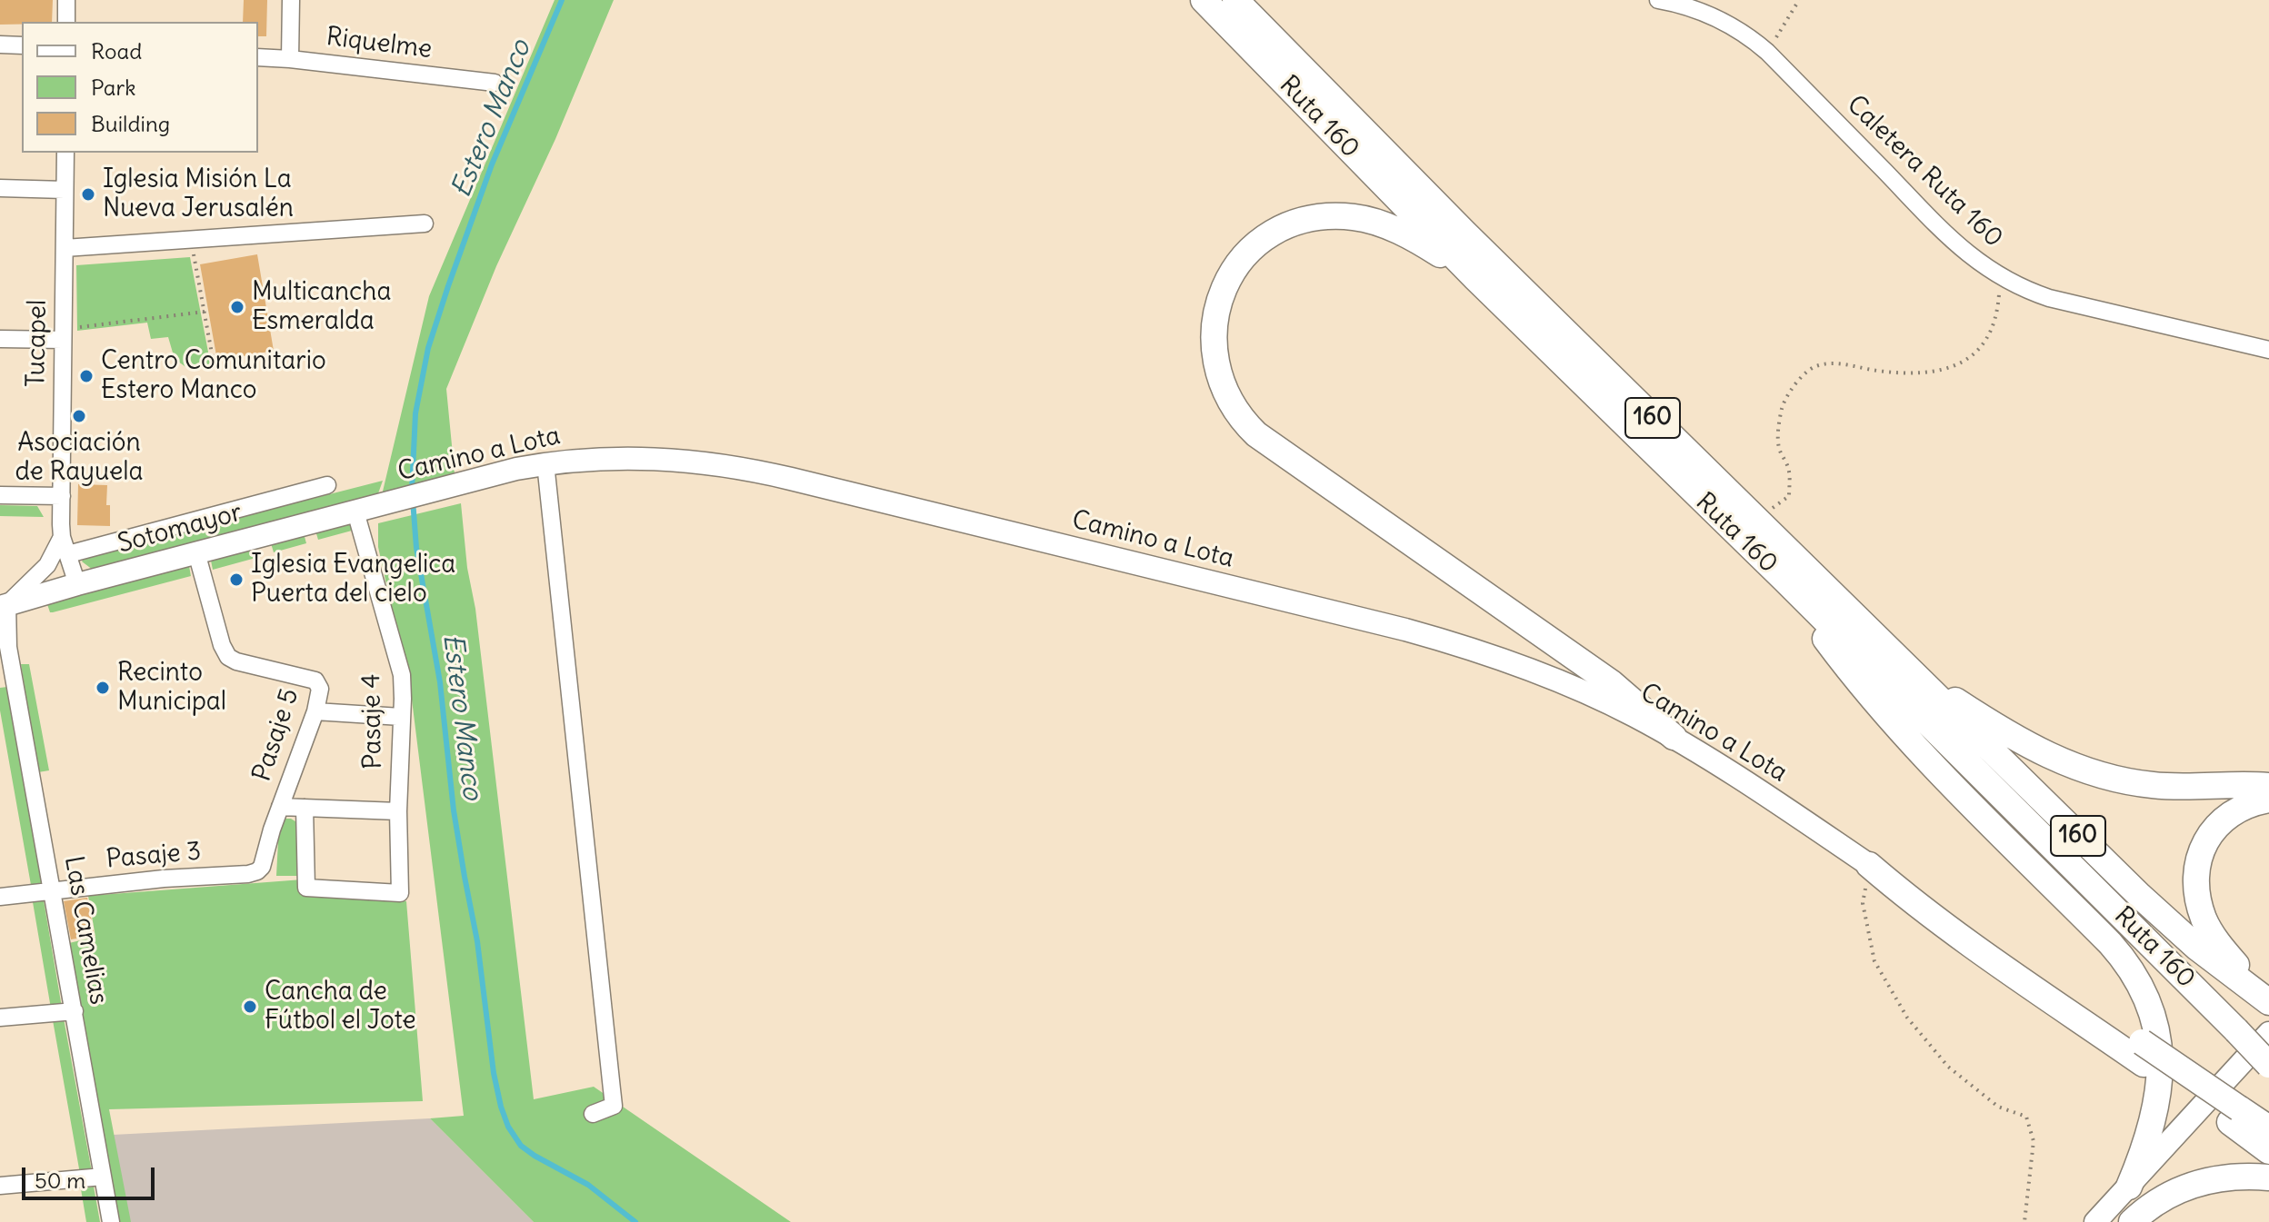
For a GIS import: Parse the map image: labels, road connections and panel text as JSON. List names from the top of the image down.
{
  "streets": {
    "highway": ["Ruta 160", "160"],
    "main road": ["Camino a Lota", "Sotomayor"],
    "street": [
      "Riquelme",
      "Caletera Ruta 160",
      "Tucapel",
      "Pasaje 4",
      "Pasaje 5",
      "Pasaje 3",
      "Las Camelias"
    ]
  },
  "crossings": [
    ["Tucapel", "Sotomayor"],
    ["Tucapel", "Las Camelias"],
    ["Camino a Lota", "Sotomayor"],
    ["Camino a Lota", "Pasaje 4"],
    ["Sotomayor", "Pasaje 4"],
    ["Sotomayor", "Pasaje 5"],
    ["Sotomayor", "Las Camelias"],
    ["Pasaje 5", "Pasaje 3"],
    ["Pasaje 3", "Las Camelias"]
  ],
  "water": ["Estero Manco"],
  "places": [
    "Iglesia Misión La Nueva Jerusalén",
    "Multicancha Esmeralda",
    "Centro Comunitario Estero Manco",
    "Asociación de Rayuela",
    "Iglesia Evangelica Puerta del cielo",
    "Recinto Municipal",
    "Cancha de Fútbol el Jote"
  ],
  "legend": ["Road", "Park", "Building"],
  "scale_bar": "50 m"
}
